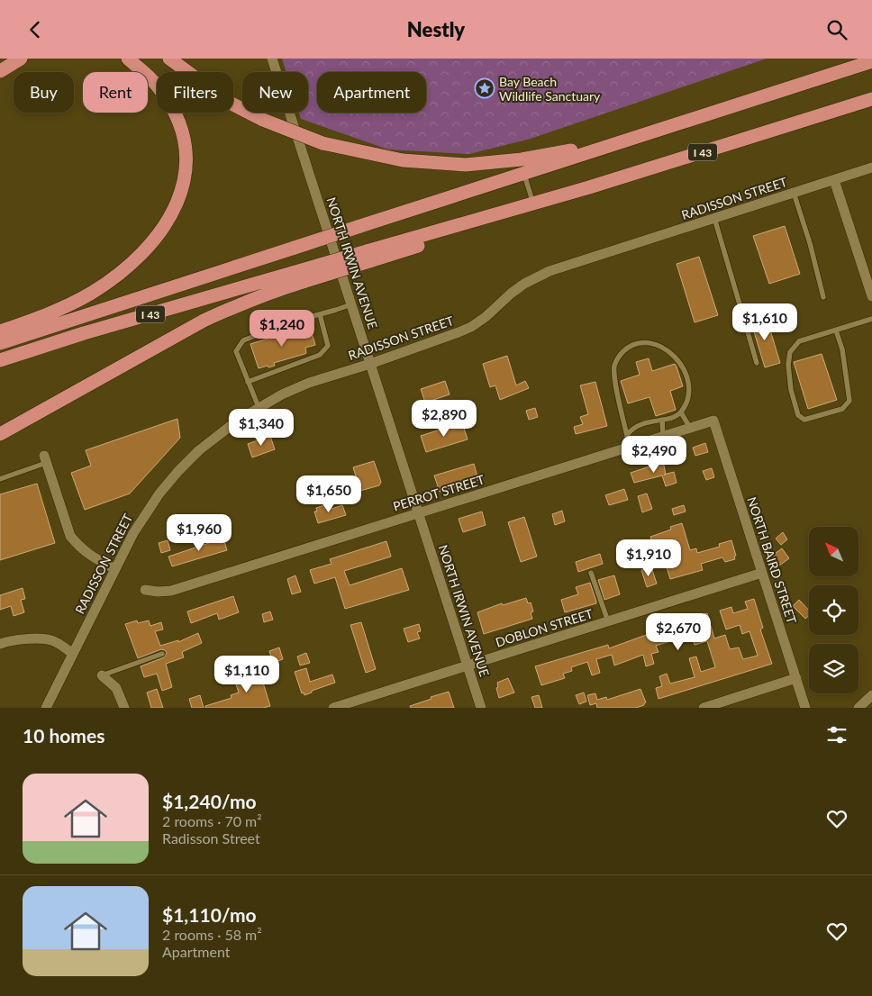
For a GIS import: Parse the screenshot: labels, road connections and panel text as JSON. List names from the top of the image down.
{
  "streets": {
    "highway": ["I 43"],
    "street": [
      "RADISSON STREET",
      "NORTH IRWIN AVENUE",
      "PERROT STREET",
      "NORTH BAIRD STREET",
      "DOBLON STREET"
    ]
  },
  "crossings": [
    ["RADISSON STREET", "NORTH IRWIN AVENUE"],
    ["NORTH IRWIN AVENUE", "PERROT STREET"],
    ["NORTH IRWIN AVENUE", "DOBLON STREET"],
    ["PERROT STREET", "NORTH BAIRD STREET"],
    ["NORTH BAIRD STREET", "DOBLON STREET"]
  ],
  "places": {
    "place": ["Bay Beach Wildlife Sanctuary"]
  },
  "north": "top left",
  "page": {
    "header": "Nestly",
    "chip": [
      "Buy",
      "Rent",
      "Filters",
      "New",
      "Apartment"
    ],
    "price": [
      "$1,610",
      "$1,240",
      "$2,890",
      "$1,340",
      "$2,490",
      "$1,650",
      "$1,960",
      "$1,910",
      "$2,670",
      "$1,110"
    ],
    "heading": "10 homes",
    "list": [
      {
        "name": "$1,240/mo",
        "note": "2 rooms · 70 m² · Radisson Street"
      },
      {
        "name": "$1,110/mo",
        "note": "2 rooms · 58 m² · Apartment"
      }
    ]
  }
}
